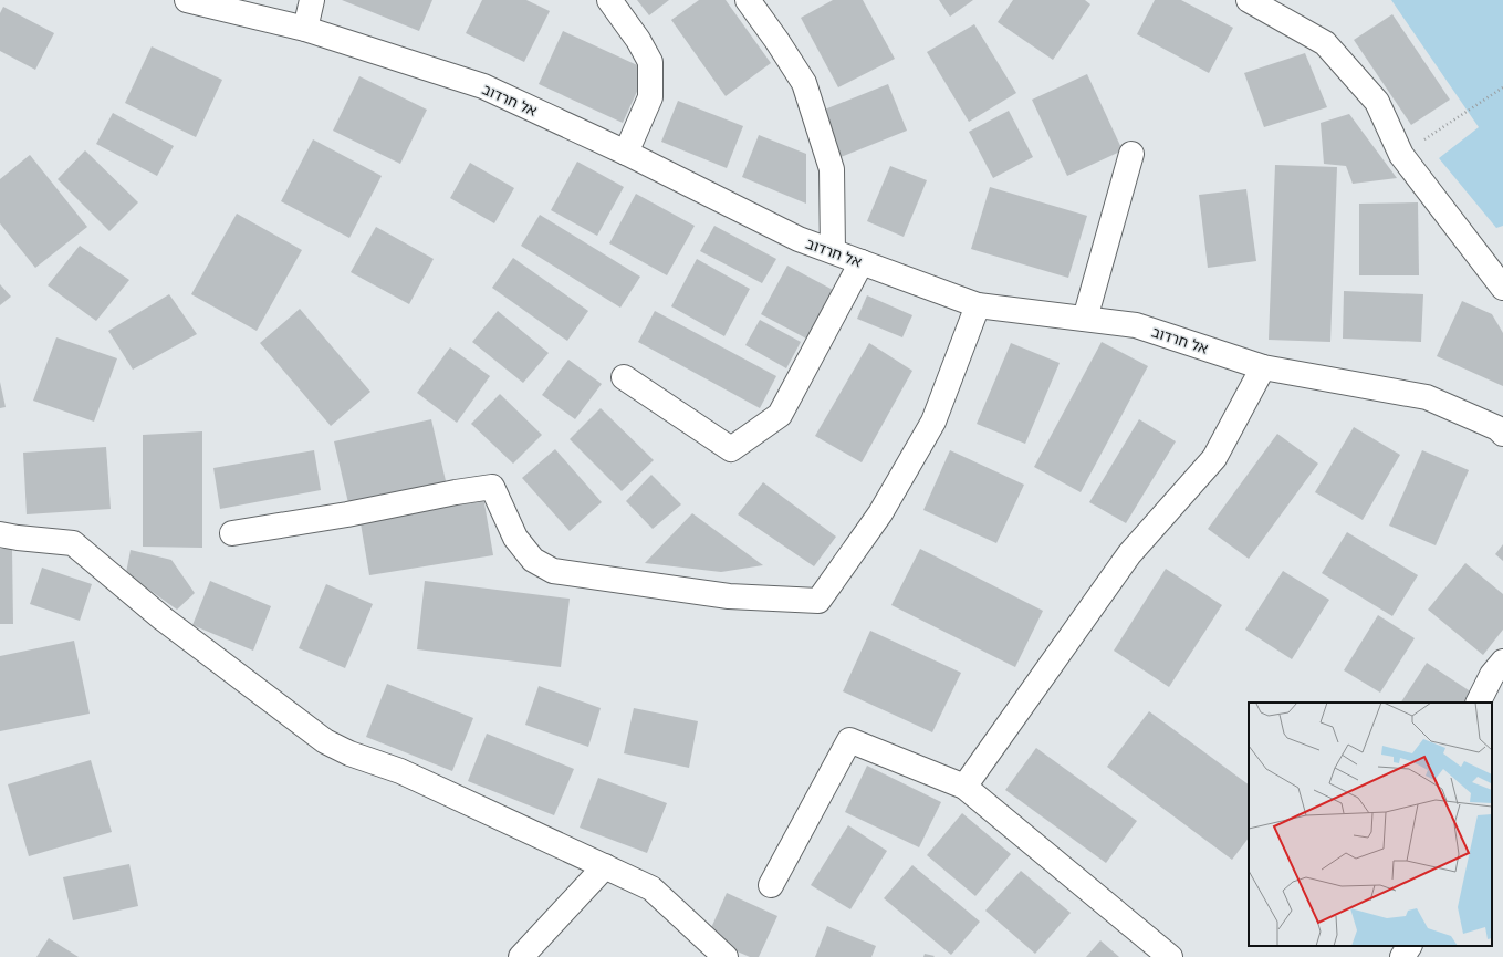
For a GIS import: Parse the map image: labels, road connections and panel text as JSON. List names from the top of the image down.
{
  "streets": {
    "street": ["אל חרדוב"]
  }
}
